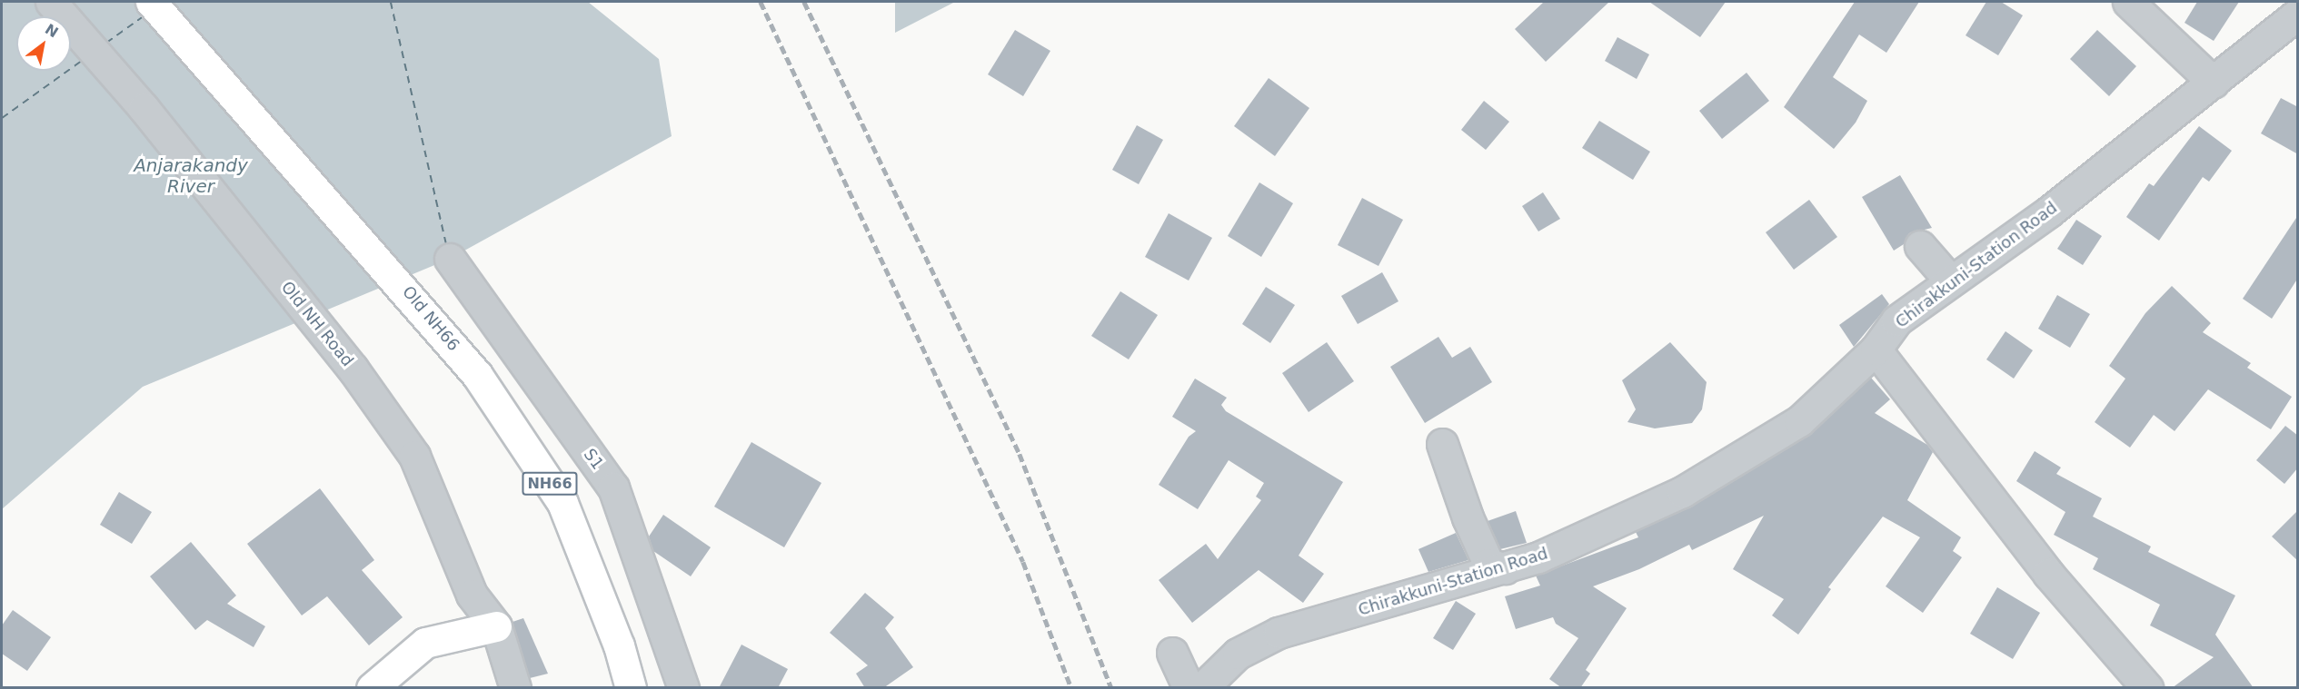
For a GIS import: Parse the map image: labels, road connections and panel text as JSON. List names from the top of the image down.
{
  "streets": {
    "main road": ["Old NH66", "NH66"],
    "street": ["Chirakkuni-Station Road", "Old NH Road", "S1"]
  },
  "water": ["Anjarakandy River"],
  "north": "top right"
}
